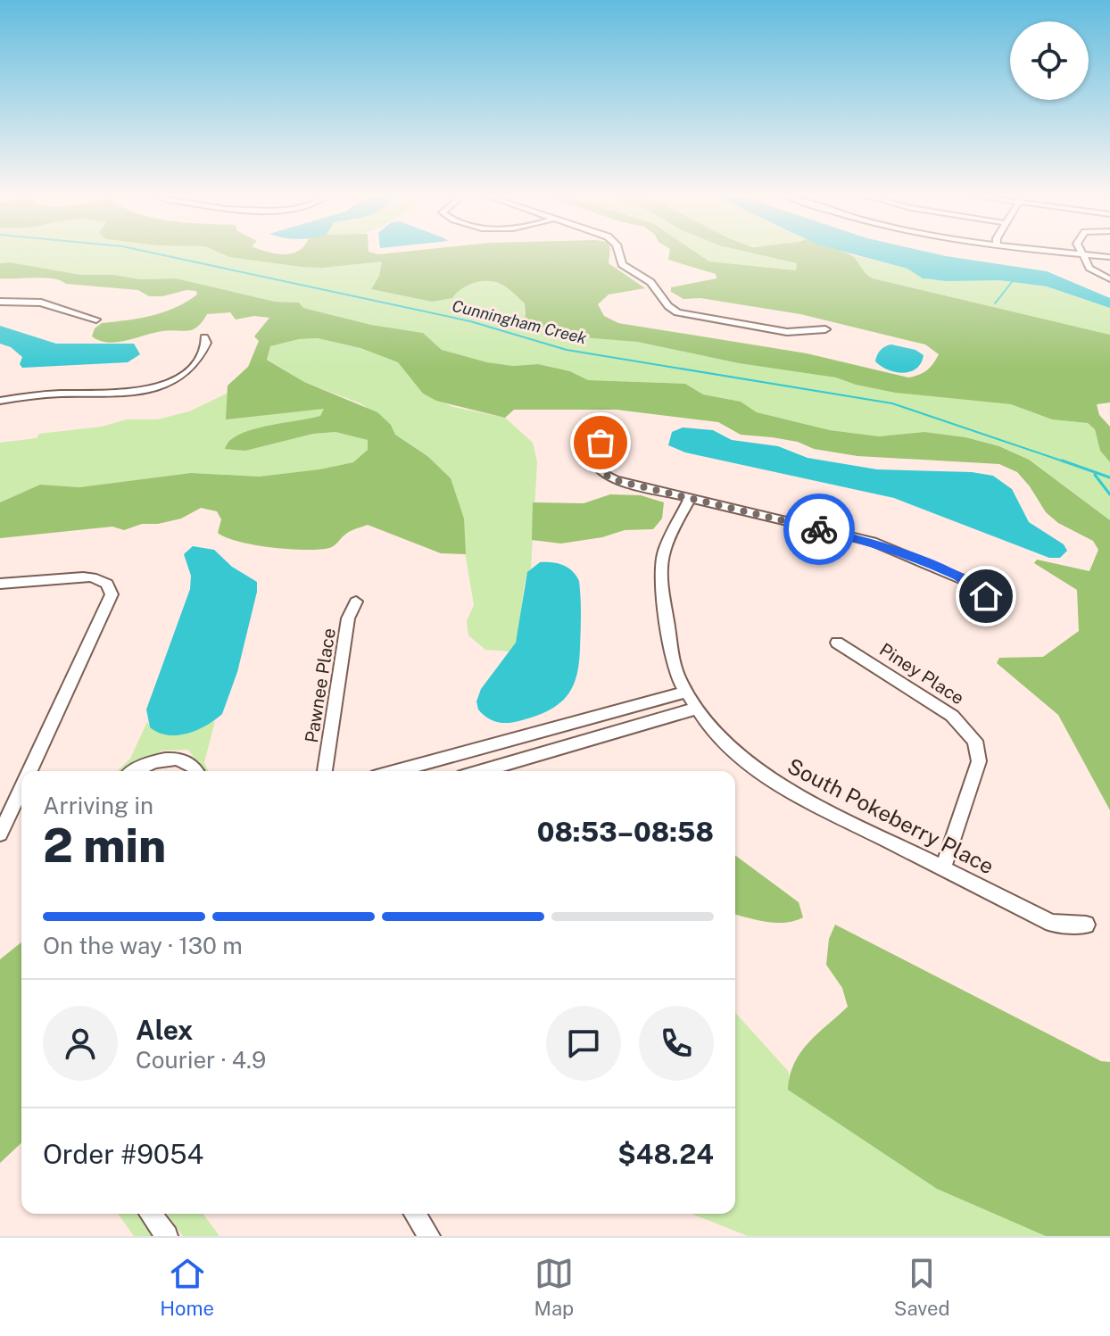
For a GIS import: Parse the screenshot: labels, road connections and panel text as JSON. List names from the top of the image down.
{
  "streets": {
    "street": ["Piney Place", "Pawnee Place", "South Pokeberry Place"]
  },
  "crossings": [
    ["Piney Place", "South Pokeberry Place"]
  ],
  "water": ["Cunningham Creek"],
  "page": {
    "heading": ["2 min", "Arriving in", "08:53–08:58"],
    "panel": [
      "Alex",
      "Courier · 4.9",
      "Order #9054",
      "$48.24"
    ],
    "bar": "On the way · 130 m",
    "tabs": ["Home", "Map", "Saved"]
  }
}
